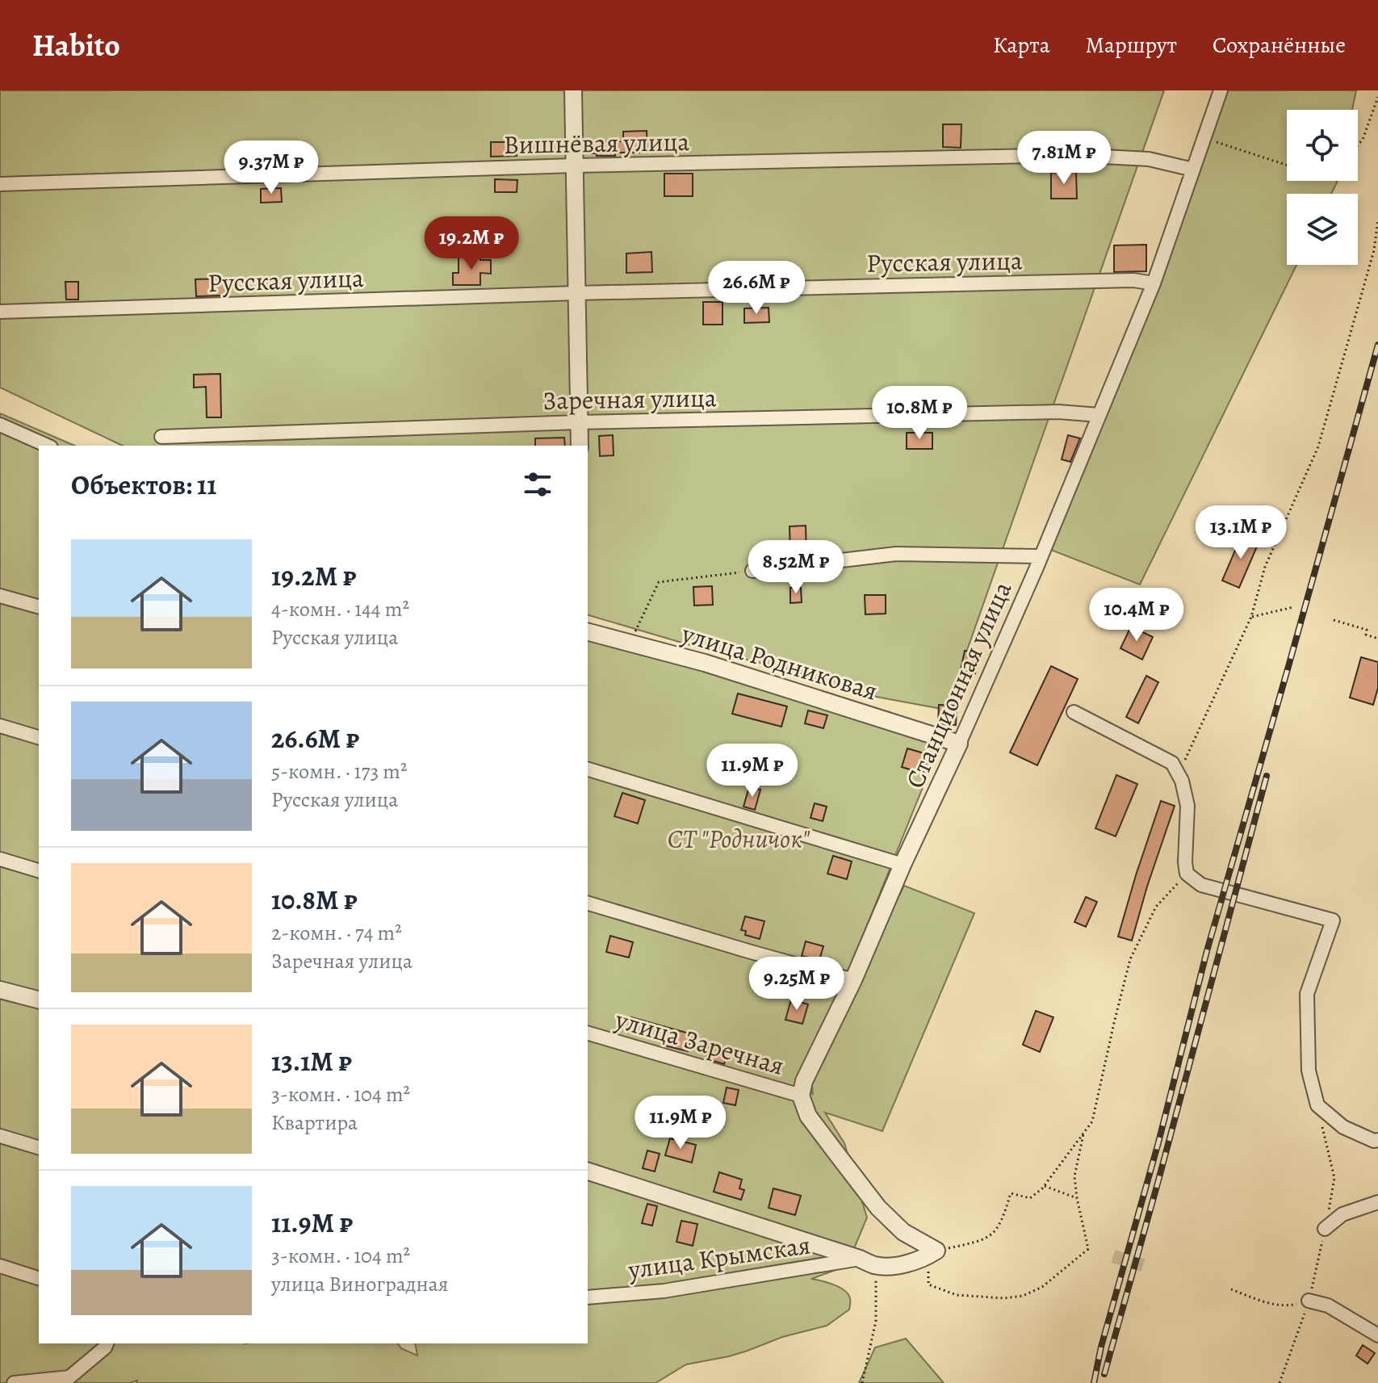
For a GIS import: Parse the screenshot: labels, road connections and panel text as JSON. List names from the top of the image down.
{
  "streets": {
    "street": [
      "Вишнёвая улица",
      "Русская улица",
      "Заречная улица",
      "улица Родниковая",
      "Станционная улица",
      "улица Заречная",
      "улица Крымская"
    ]
  },
  "crossings": [
    ["Вишнёвая улица", "Станционная улица"],
    ["Русская улица", "Станционная улица"],
    ["Заречная улица", "Станционная улица"],
    ["улица Родниковая", "Станционная улица"],
    ["Станционная улица", "улица Заречная"]
  ],
  "parks": ["СТ \"Родничок\""],
  "page": {
    "header": "Habito",
    "nav": ["Карта", "Маршрут", "Сохранённые"],
    "price": [
      "7.81M ₽",
      "9.37M ₽",
      "19.2M ₽",
      "26.6M ₽",
      "10.8M ₽",
      "13.1M ₽",
      "8.52M ₽",
      "10.4M ₽",
      "11.9M ₽",
      "9.25M ₽",
      "11.9M ₽"
    ],
    "heading": "Объектов: 11",
    "list": [
      {
        "name": "19.2M ₽",
        "note": "4-комн. · 144 m² · Русская улица"
      },
      {
        "name": "26.6M ₽",
        "note": "5-комн. · 173 m² · Русская улица"
      },
      {
        "name": "10.8M ₽",
        "note": "2-комн. · 74 m² · Заречная улица"
      },
      {
        "name": "13.1M ₽",
        "note": "3-комн. · 104 m² · Квартира"
      },
      {
        "name": "11.9M ₽",
        "note": "3-комн. · 104 m² · улица Виноградная"
      }
    ]
  }
}
